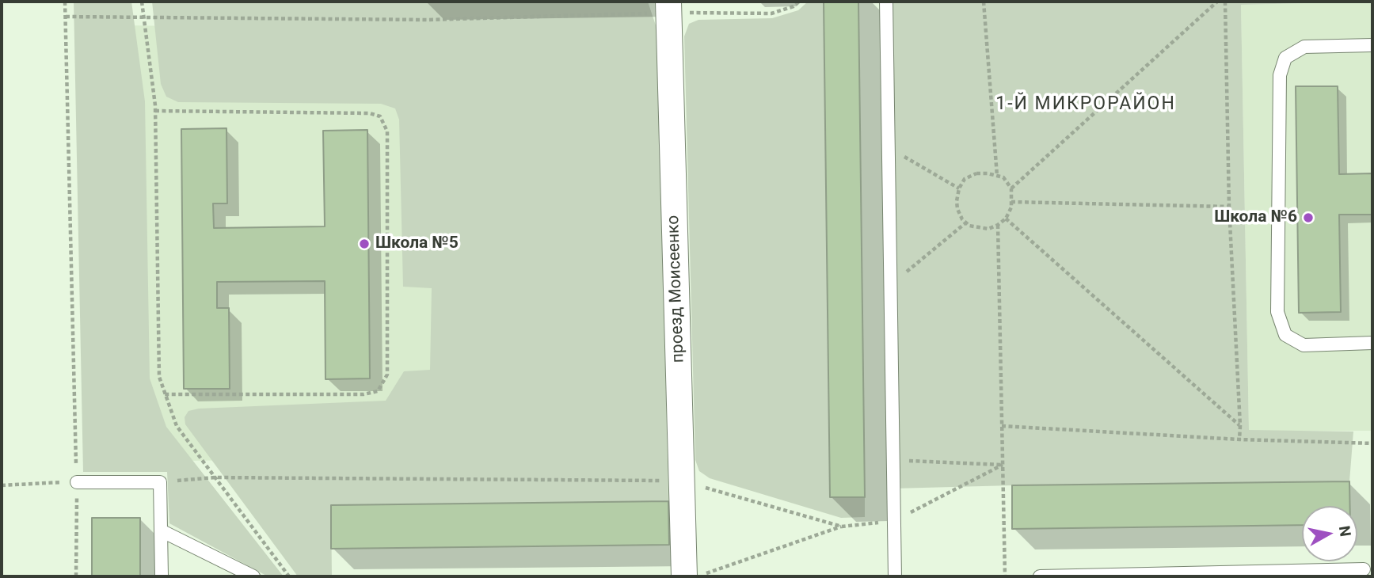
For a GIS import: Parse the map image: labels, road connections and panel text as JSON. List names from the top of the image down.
{
  "streets": {
    "street": ["проезд Моисеенко"]
  },
  "districts": ["1-Й МИКРОРАЙОН"],
  "places": ["Школа №6", "Школа №5"],
  "north": "right"
}
